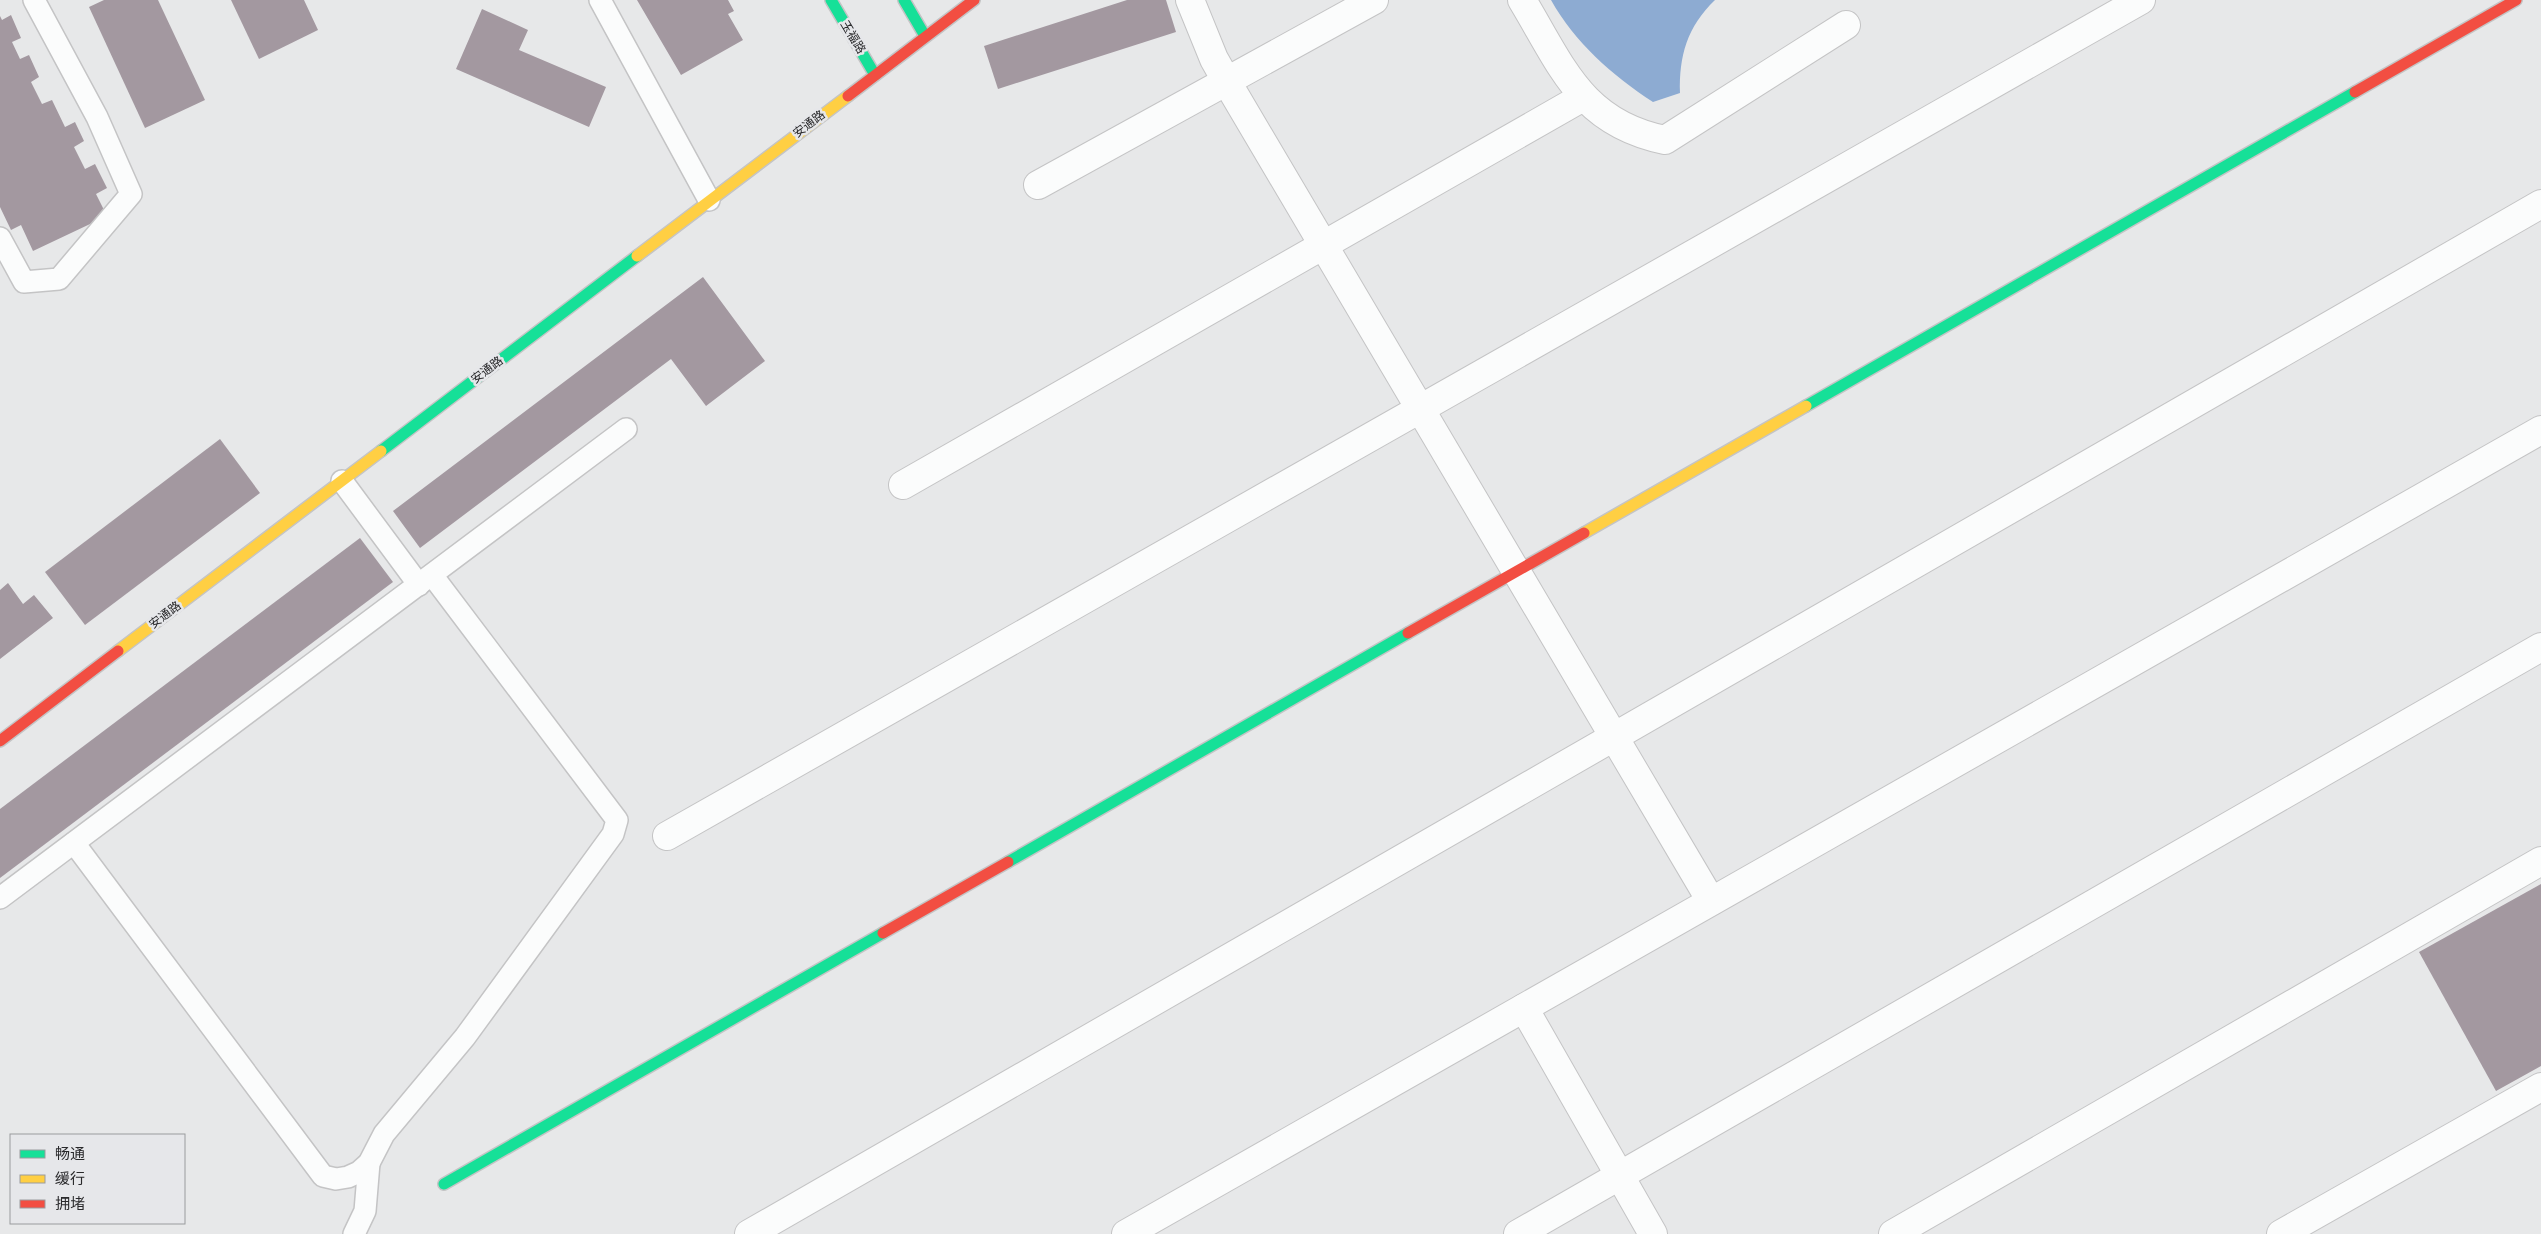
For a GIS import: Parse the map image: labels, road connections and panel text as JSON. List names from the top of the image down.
{
  "streets": {
    "street": ["玉福路", "安通路"]
  },
  "crossings": [
    ["玉福路", "安通路"]
  ],
  "legend": ["畅通", "缓行", "拥堵"]
}
